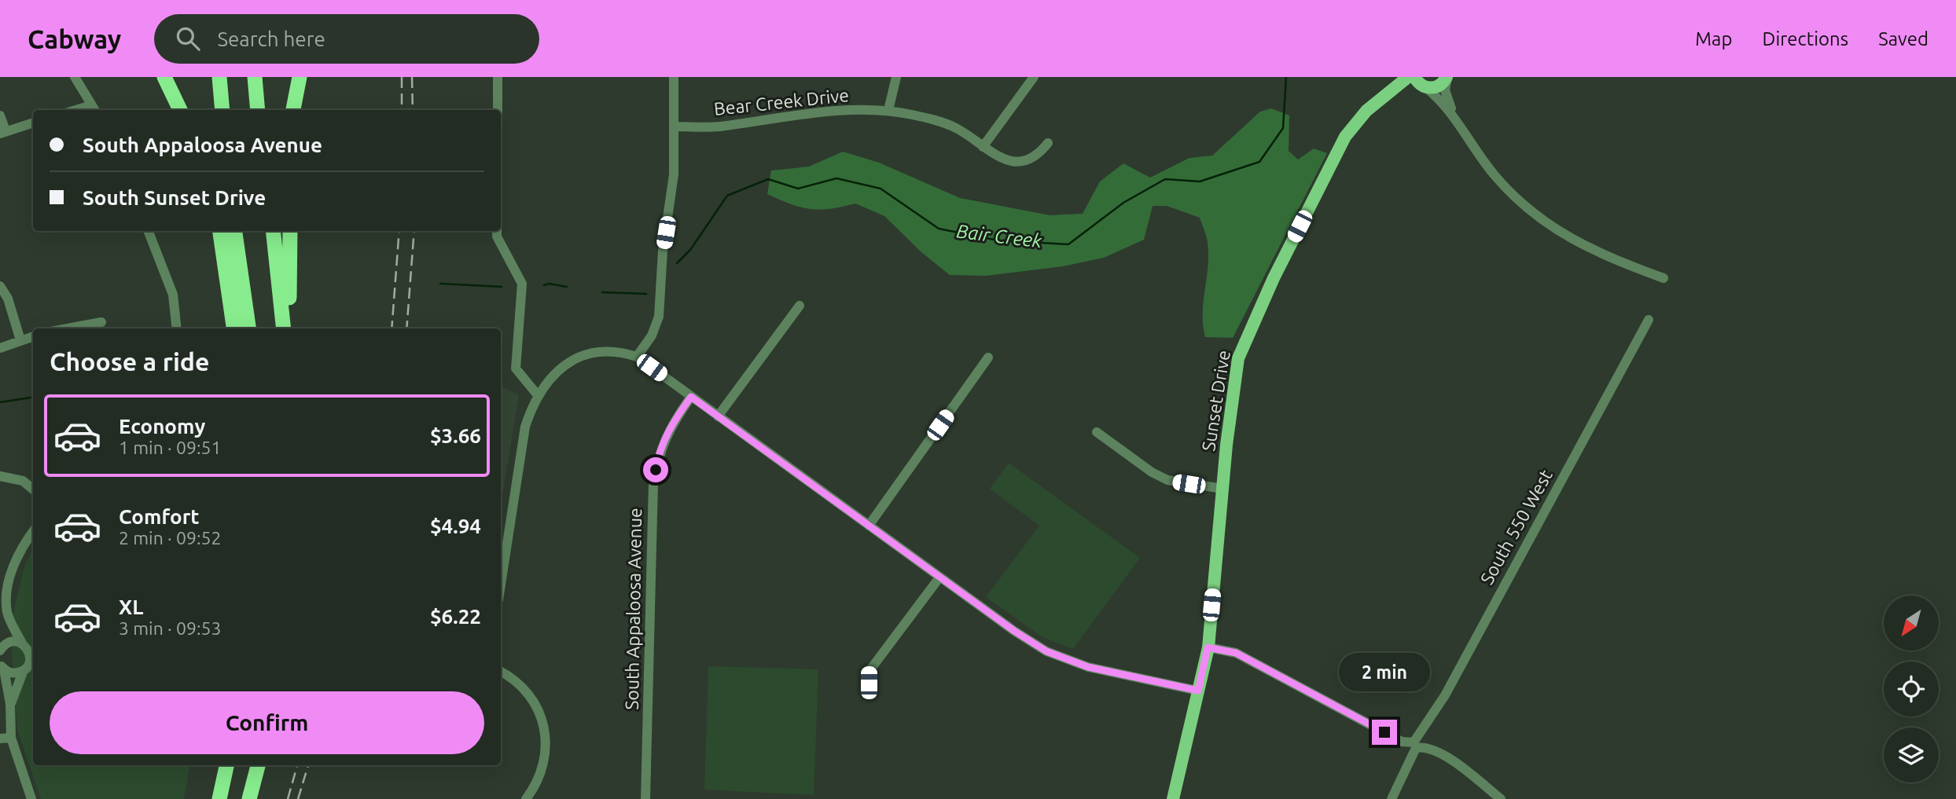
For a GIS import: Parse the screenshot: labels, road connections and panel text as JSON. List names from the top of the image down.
{
  "streets": {
    "main road": ["Sunset Drive"],
    "street": ["Bear Creek Drive", "South 550 West", "South Appaloosa Avenue"]
  },
  "water": ["Bair Creek"],
  "north": "bottom left",
  "page": {
    "header": "Cabway",
    "search": "Search here",
    "nav": ["Map", "Directions", "Saved"],
    "banner": ["South Appaloosa Avenue", "South Sunset Drive"],
    "heading": "Choose a ride",
    "list": [
      {
        "name": "Economy",
        "note": "1 min · 09:51",
        "value": "$3.66"
      },
      {
        "name": "Comfort",
        "note": "2 min · 09:52",
        "value": "$4.94"
      },
      {
        "name": "XL",
        "note": "3 min · 09:53",
        "value": "$6.22"
      }
    ],
    "bubble": "2 min",
    "buttons": "Confirm"
  }
}
